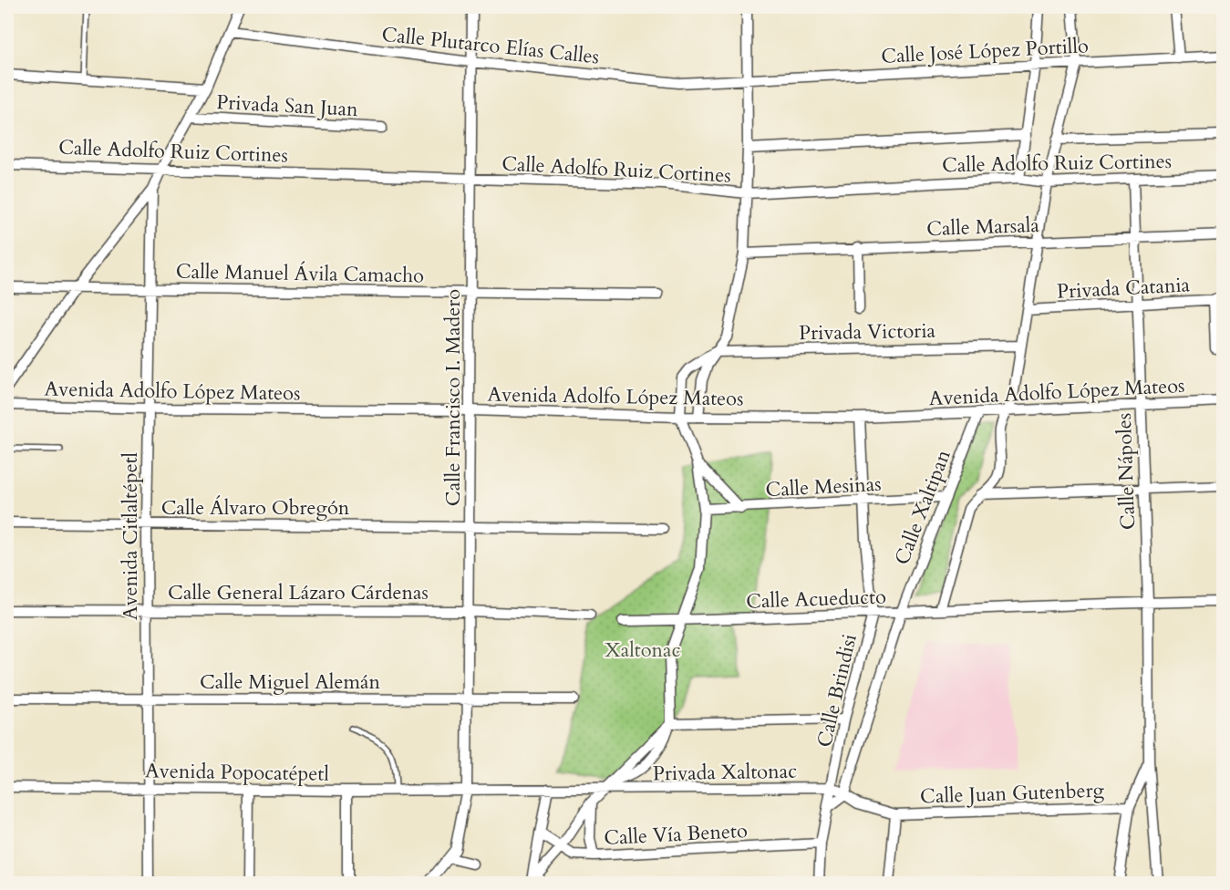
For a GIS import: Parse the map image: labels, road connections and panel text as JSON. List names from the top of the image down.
{
  "streets": {
    "street": [
      "Calle Plutarco Elías Calles",
      "Calle José López Portillo",
      "Privada San Juan",
      "Calle Adolfo Ruiz Cortines",
      "Calle Marsala",
      "Calle Manuel Ávila Camacho",
      "Privada Catania",
      "Privada Victoria",
      "Avenida Adolfo López Mateos",
      "Calle Francisco I. Madero",
      "Calle Nápoles",
      "Calle Mesinas",
      "Calle Álvaro Obregón",
      "Calle Xaltipan",
      "Avenida Citlaltépetl",
      "Calle General Lázaro Cárdenas",
      "Calle Acueducto",
      "Calle Miguel Alemán",
      "Calle Brindisi",
      "Avenida Popocatépetl",
      "Privada Xaltonac",
      "Calle Juan Gutenberg",
      "Calle Vía Beneto"
    ]
  },
  "crossings": [
    ["Calle Plutarco Elías Calles", "Calle José López Portillo"],
    ["Calle Plutarco Elías Calles", "Calle Francisco I. Madero"],
    ["Calle Adolfo Ruiz Cortines", "Calle Francisco I. Madero"],
    ["Calle Adolfo Ruiz Cortines", "Calle Nápoles"],
    ["Calle Marsala", "Calle Nápoles"],
    ["Calle Manuel Ávila Camacho", "Calle Francisco I. Madero"],
    ["Calle Manuel Ávila Camacho", "Avenida Citlaltépetl"],
    ["Privada Catania", "Calle Nápoles"],
    ["Avenida Adolfo López Mateos", "Calle Francisco I. Madero"],
    ["Avenida Adolfo López Mateos", "Calle Nápoles"],
    ["Avenida Adolfo López Mateos", "Calle Xaltipan"],
    ["Avenida Adolfo López Mateos", "Avenida Citlaltépetl"],
    ["Avenida Adolfo López Mateos", "Calle Brindisi"],
    ["Calle Francisco I. Madero", "Calle Álvaro Obregón"],
    ["Calle Francisco I. Madero", "Calle General Lázaro Cárdenas"],
    ["Calle Francisco I. Madero", "Calle Miguel Alemán"],
    ["Calle Francisco I. Madero", "Avenida Popocatépetl"],
    ["Calle Nápoles", "Calle Acueducto"],
    ["Calle Mesinas", "Calle Xaltipan"],
    ["Calle Mesinas", "Calle Brindisi"],
    ["Calle Álvaro Obregón", "Avenida Citlaltépetl"],
    ["Calle Xaltipan", "Calle Acueducto"],
    ["Calle Xaltipan", "Calle Brindisi"],
    ["Avenida Citlaltépetl", "Calle General Lázaro Cárdenas"],
    ["Avenida Citlaltépetl", "Calle Miguel Alemán"],
    ["Avenida Citlaltépetl", "Avenida Popocatépetl"],
    ["Calle Acueducto", "Calle Brindisi"],
    ["Calle Brindisi", "Privada Xaltonac"],
    ["Calle Brindisi", "Calle Vía Beneto"],
    ["Avenida Popocatépetl", "Privada Xaltonac"]
  ],
  "parks": ["Xaltonac"]
}
